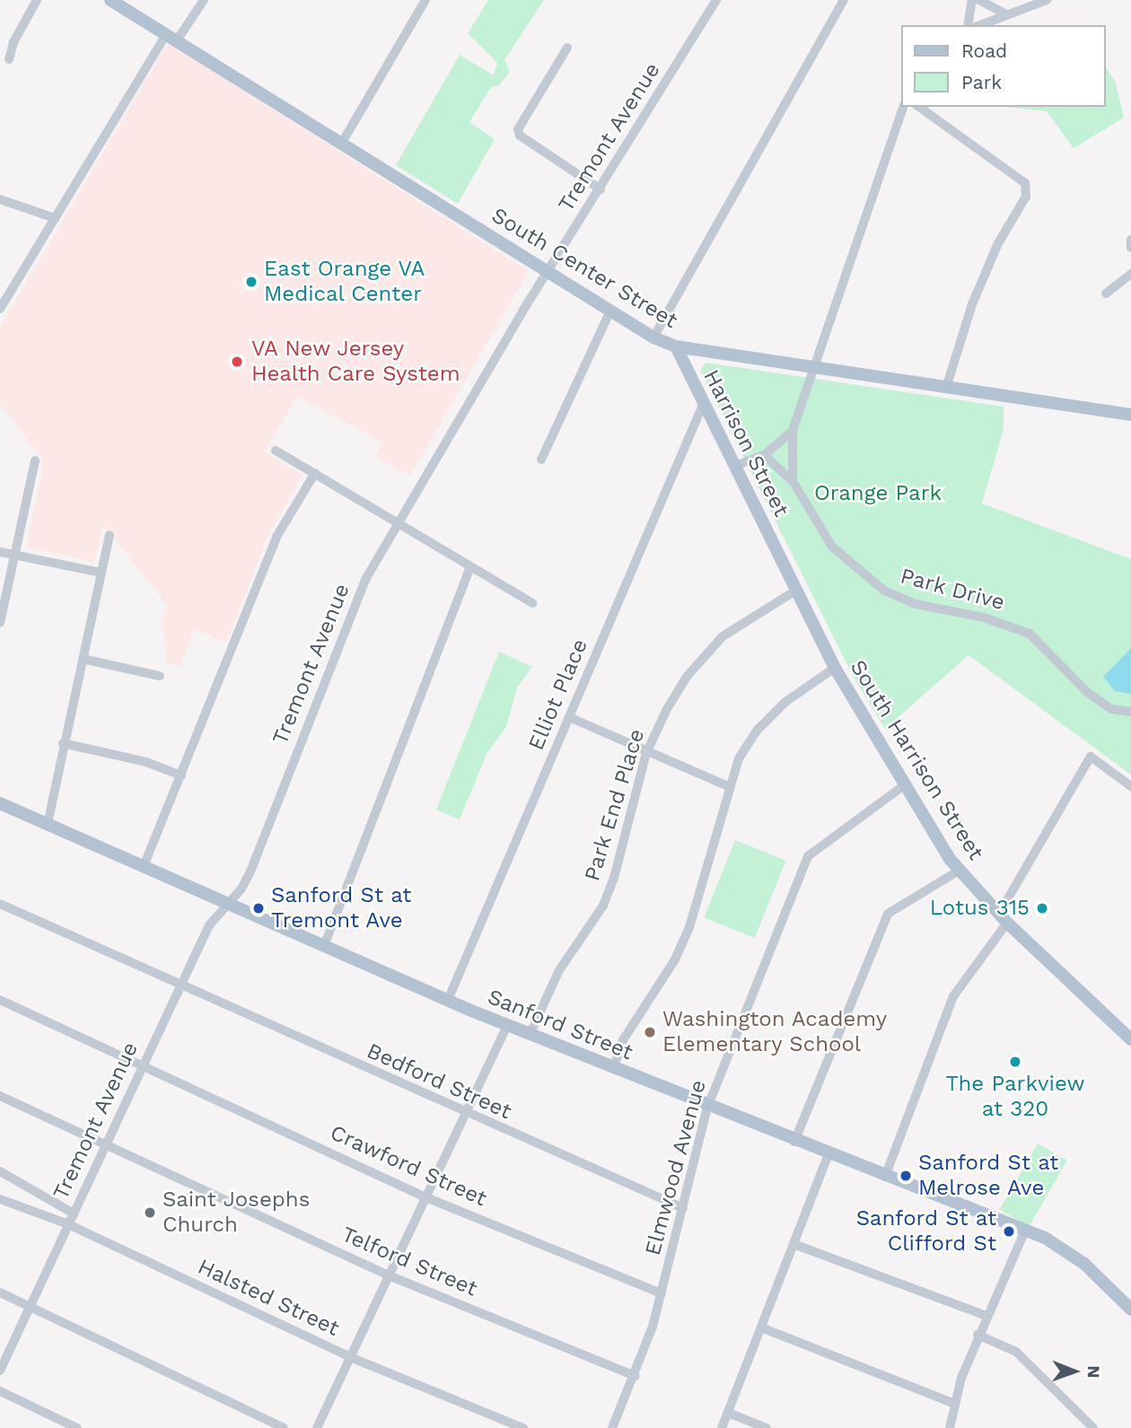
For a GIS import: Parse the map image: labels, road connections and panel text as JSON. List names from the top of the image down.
{
  "streets": {
    "main road": [
      "South Center Street",
      "Harrison Street",
      "South Harrison Street",
      "Sanford Street"
    ],
    "street": [
      "Tremont Avenue",
      "Park Drive",
      "Elliot Place",
      "Park End Place",
      "Bedford Street",
      "Crawford Street",
      "Elmwood Avenue",
      "Telford Street",
      "Halsted Street"
    ]
  },
  "crossings": [
    ["Tremont Avenue", "South Center Street"],
    ["Tremont Avenue", "Sanford Street"],
    ["Tremont Avenue", "Bedford Street"],
    ["Tremont Avenue", "Crawford Street"],
    ["Tremont Avenue", "Telford Street"],
    ["Tremont Avenue", "Halsted Street"],
    ["South Center Street", "Harrison Street"],
    ["South Center Street", "Park Drive"],
    ["Harrison Street", "Elliot Place"],
    ["Harrison Street", "South Harrison Street"],
    ["Elliot Place", "Sanford Street"],
    ["South Harrison Street", "Park End Place"],
    ["South Harrison Street", "Elmwood Avenue"],
    ["Park End Place", "Sanford Street"],
    ["Sanford Street", "Elmwood Avenue"],
    ["Bedford Street", "Elmwood Avenue"],
    ["Crawford Street", "Elmwood Avenue"],
    ["Elmwood Avenue", "Telford Street"]
  ],
  "parks": ["Orange Park"],
  "places": [
    "East Orange VA Medical Center",
    "VA New Jersey Health Care System",
    "Sanford St at Tremont Ave",
    "Lotus 315",
    "Washington Academy Elementary School",
    "The Parkview at 320",
    "Sanford St at Melrose Ave",
    "Saint Josephs Church",
    "Sanford St at Clifford St"
  ],
  "legend": ["Road", "Park"],
  "north": "right"
}
